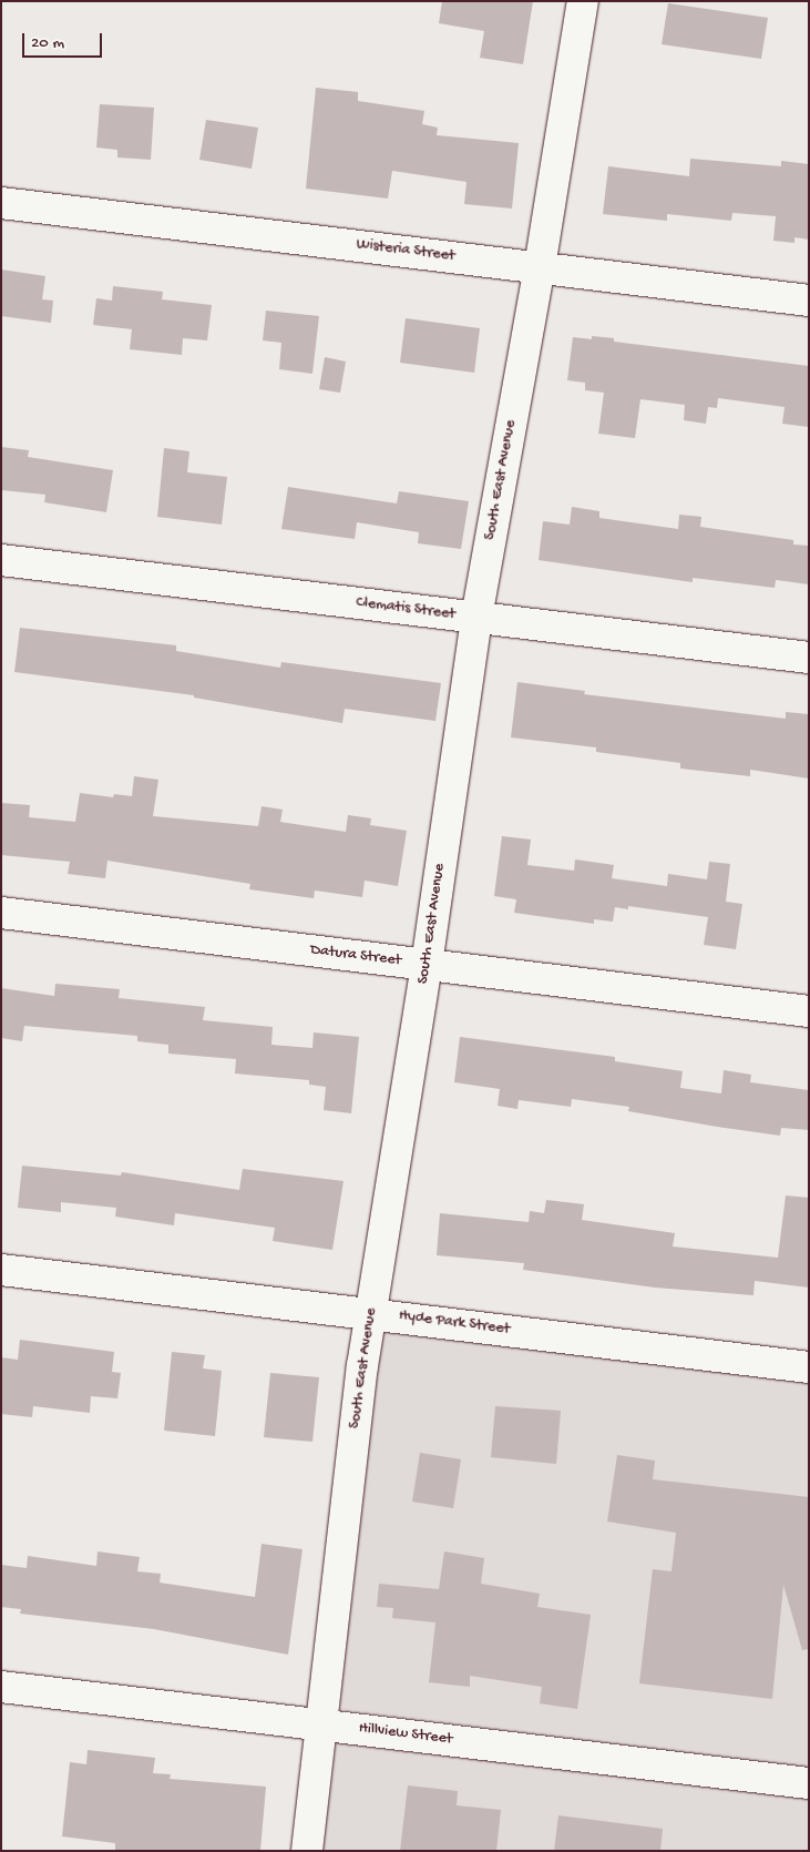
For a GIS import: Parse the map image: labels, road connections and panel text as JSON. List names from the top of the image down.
{
  "streets": {
    "street": [
      "Wisteria Street",
      "South East Avenue",
      "Clematis Street",
      "Datura Street",
      "Hyde Park Street",
      "Hillview Street"
    ]
  },
  "crossings": [
    ["Wisteria Street", "South East Avenue"],
    ["South East Avenue", "Clematis Street"],
    ["South East Avenue", "Datura Street"],
    ["South East Avenue", "Hyde Park Street"],
    ["South East Avenue", "Hillview Street"]
  ],
  "scale_bar": "20 m"
}
